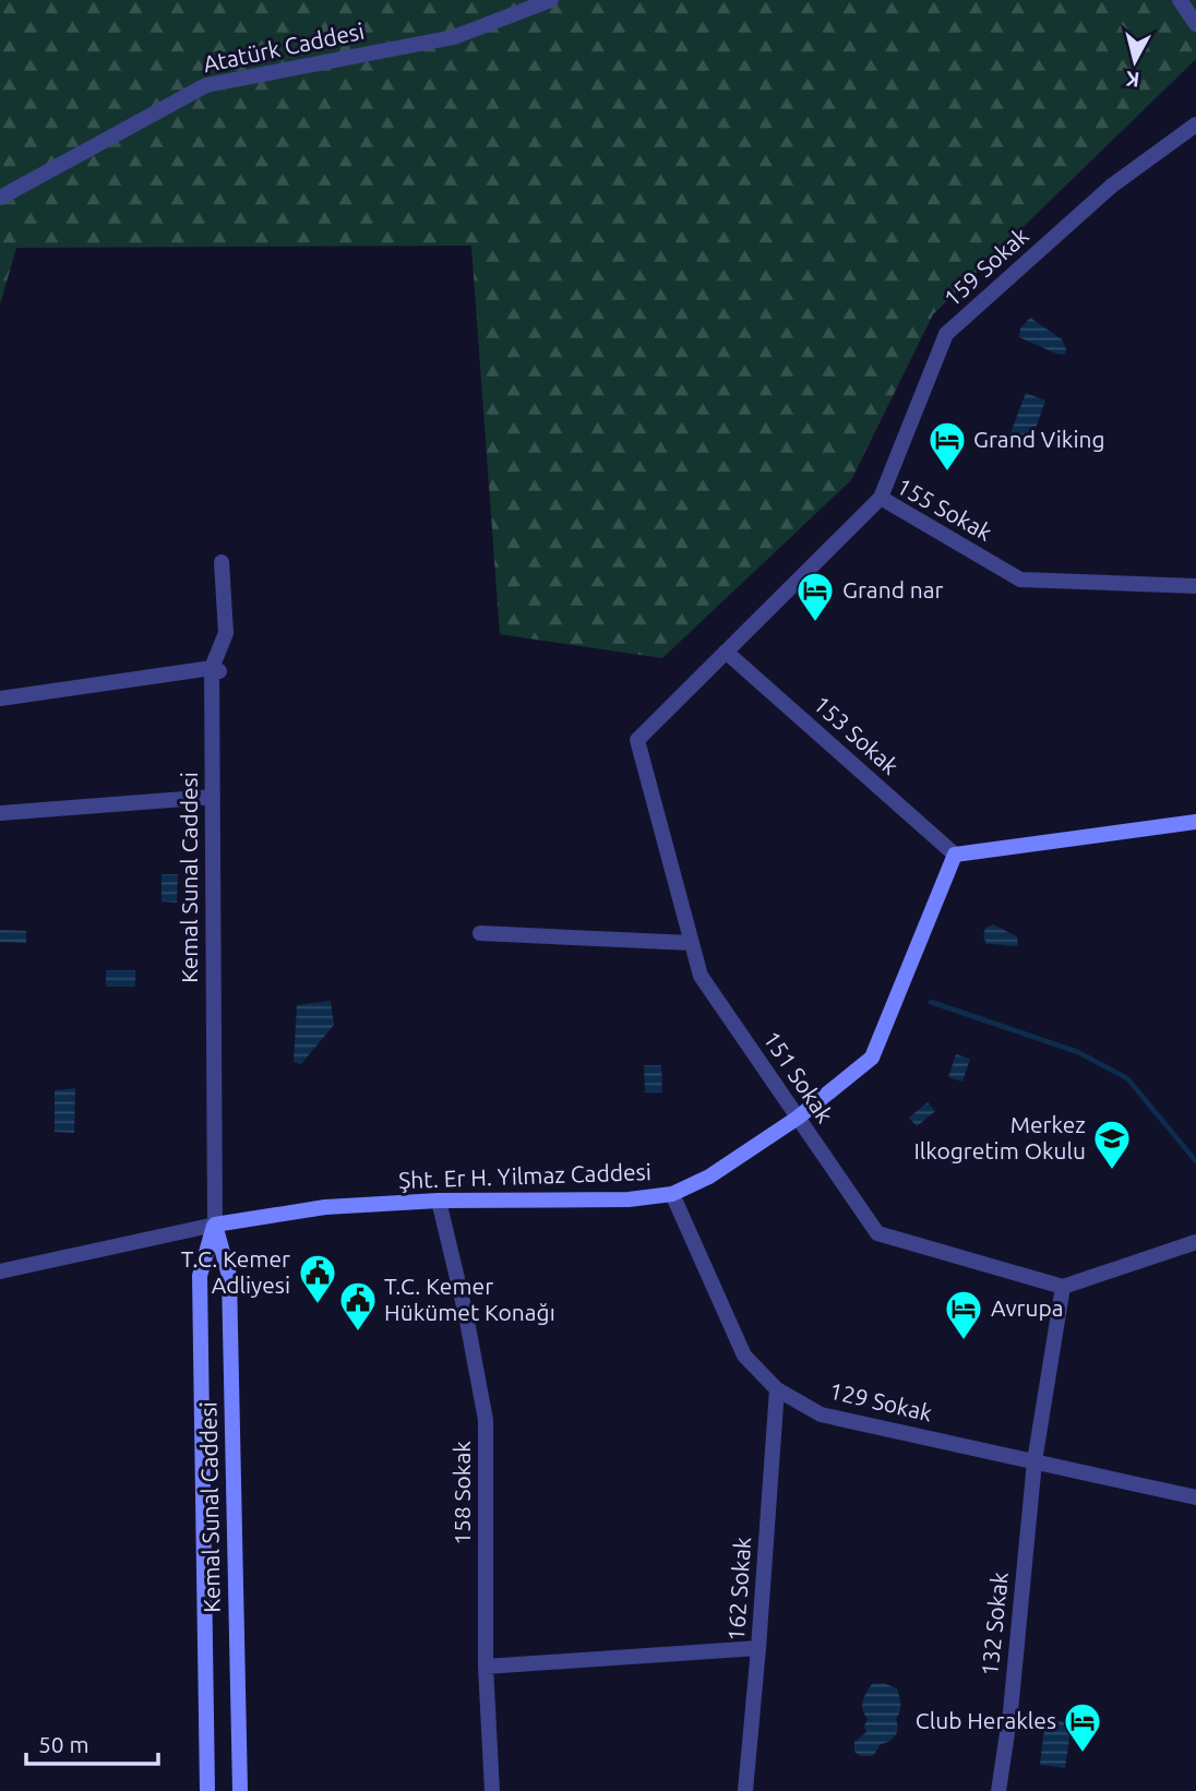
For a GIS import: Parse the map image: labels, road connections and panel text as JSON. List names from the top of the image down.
{
  "streets": {
    "street": [
      "Atatürk Caddesi",
      "159 Sokak",
      "155 Sokak",
      "153 Sokak",
      "Kemal Sunal Caddesi",
      "151 Sokak",
      "Şht. Er H. Yilmaz Caddesi",
      "129 Sokak",
      "158 Sokak",
      "162 Sokak",
      "132 Sokak"
    ]
  },
  "crossings": [
    ["159 Sokak", "155 Sokak"],
    ["155 Sokak", "153 Sokak"],
    ["155 Sokak", "151 Sokak"],
    ["153 Sokak", "151 Sokak"],
    ["153 Sokak", "Şht. Er H. Yilmaz Caddesi"],
    ["Kemal Sunal Caddesi", "Şht. Er H. Yilmaz Caddesi"],
    ["151 Sokak", "Şht. Er H. Yilmaz Caddesi"],
    ["151 Sokak", "132 Sokak"],
    ["Şht. Er H. Yilmaz Caddesi", "129 Sokak"],
    ["Şht. Er H. Yilmaz Caddesi", "158 Sokak"],
    ["129 Sokak", "162 Sokak"],
    ["129 Sokak", "132 Sokak"]
  ],
  "places": {
    "hotel": [
      "Grand Viking",
      "Grand nar",
      "Avrupa",
      "Club Herakles"
    ],
    "school or university": ["Merkez Ilkogretim Okulu"],
    "public building": ["T.C. Kemer Adliyesi", "T.C. Kemer Hükümet Konağı"]
  },
  "scale_bar": "50 m",
  "north": "bottom"
}
